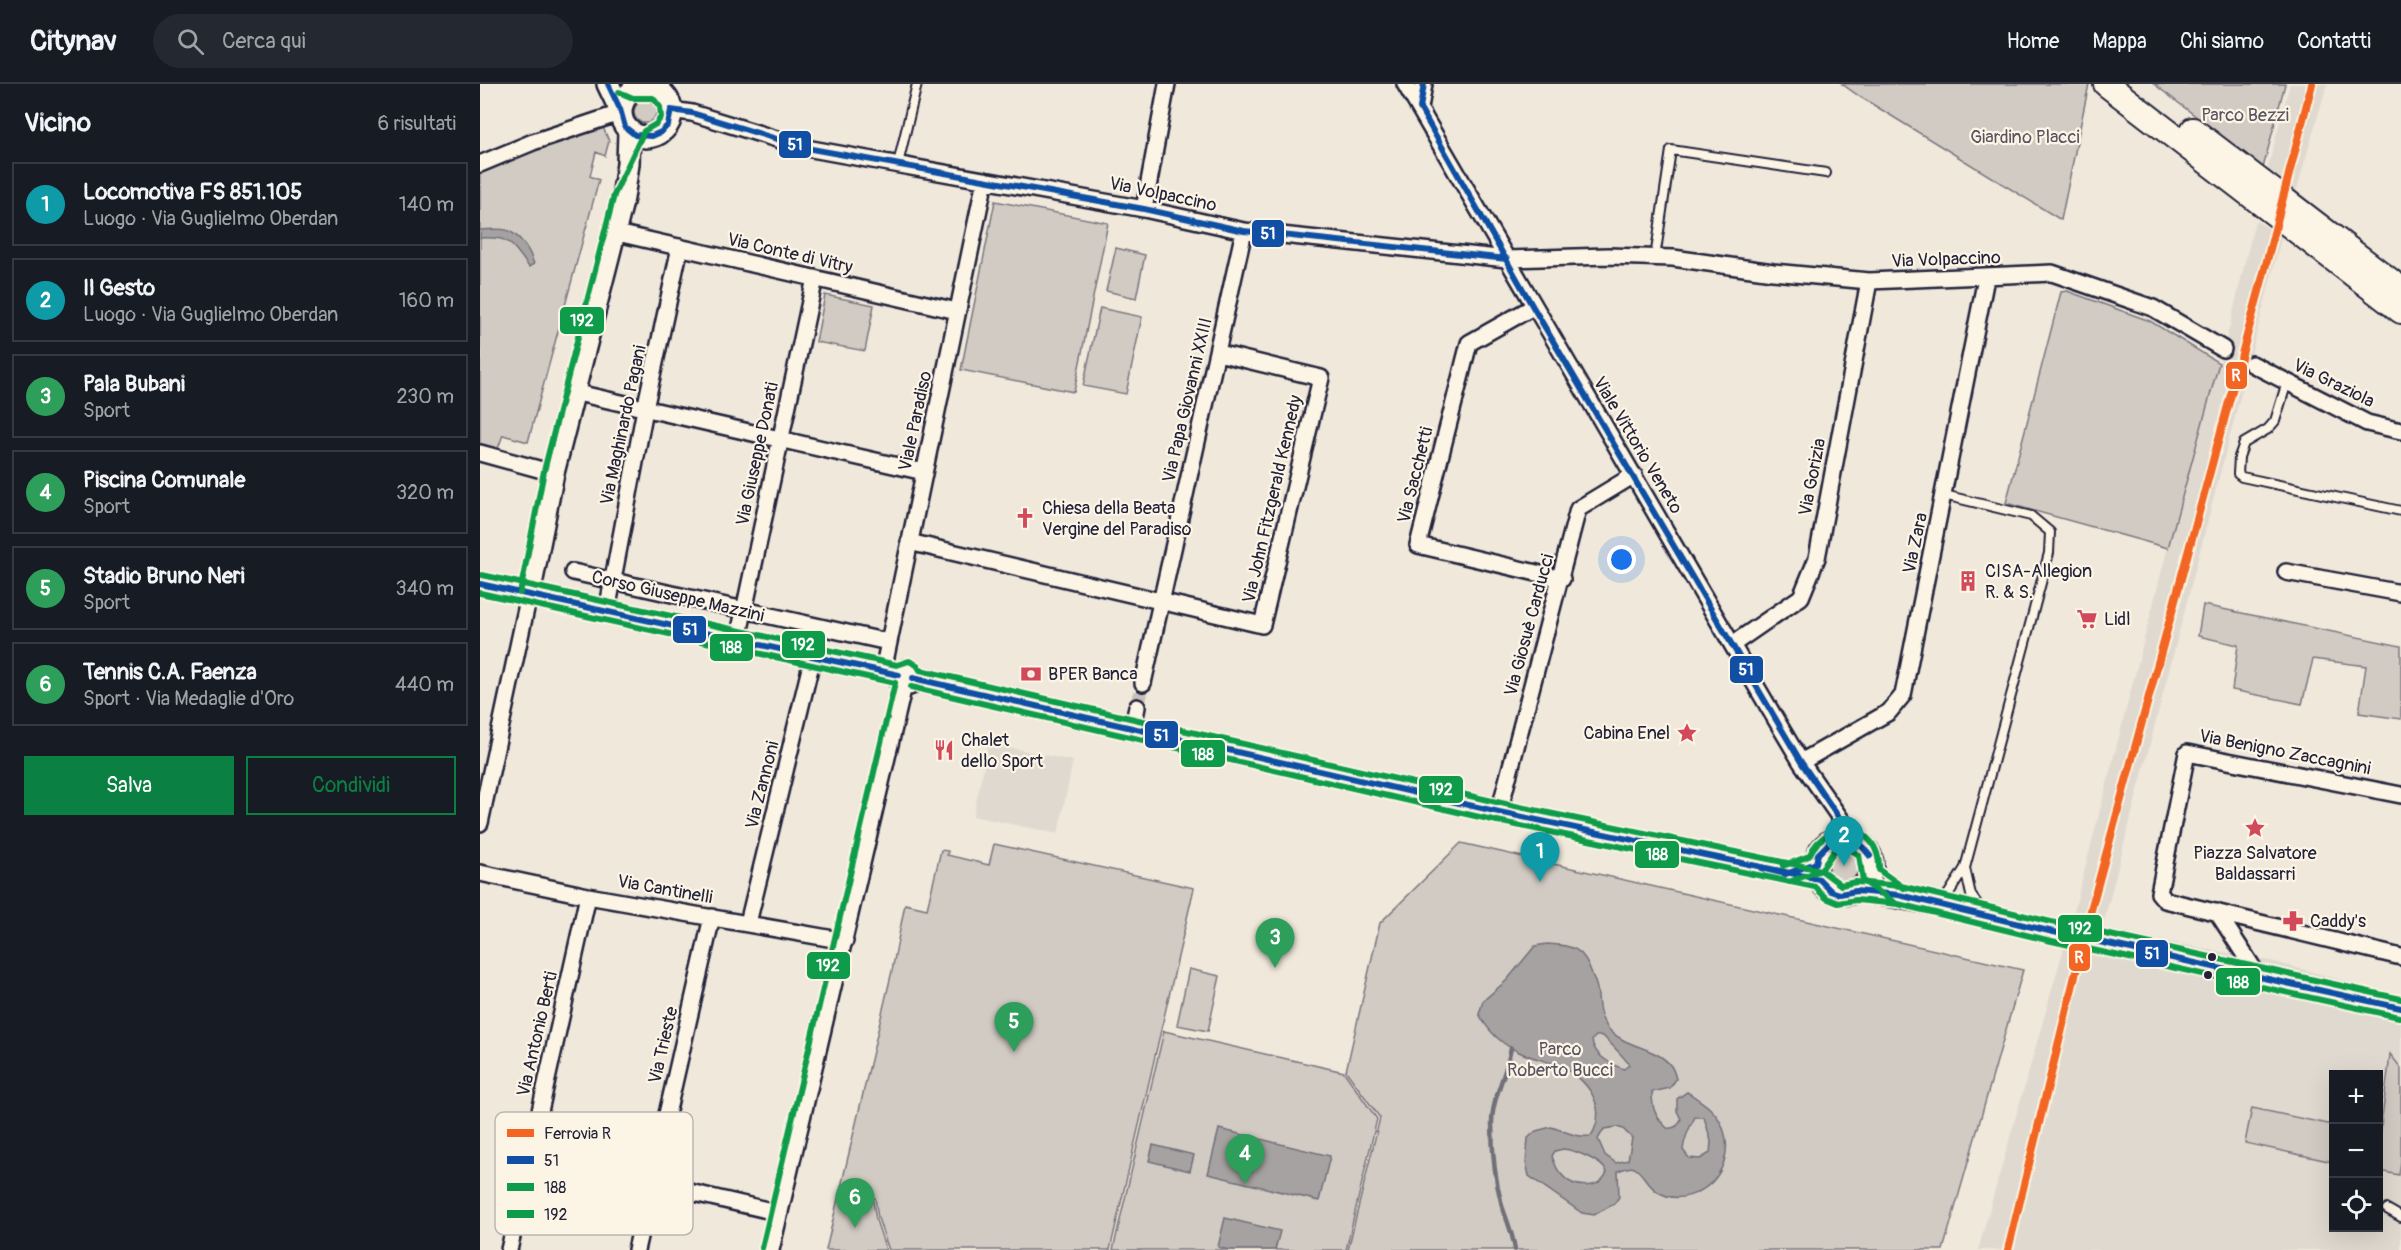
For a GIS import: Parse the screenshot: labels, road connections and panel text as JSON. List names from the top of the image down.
{
  "streets": {
    "main road": ["Corso Giuseppe Mazzini"],
    "street": [
      "Via Volpaccino",
      "Via Conte di Vitry",
      "Via Graziola",
      "Via Papa Giovanni XXIII",
      "Viale Paradiso",
      "Via Maghinardo Pagani",
      "Viale Vittorio Veneto",
      "Via Giuseppe Donati",
      "Via Sacchetti",
      "Via Gorizia",
      "Via John Fitzgerald Kennedy",
      "Via Zara",
      "Via Giosuè Carducci",
      "Via Benigno Zaccagnini",
      "Via Zannoni",
      "Via Cantinelli",
      "Via Antonio Berti",
      "Via Trieste"
    ]
  },
  "crossings": [
    ["Via Volpaccino", "Via Papa Giovanni XXIII"],
    ["Via Volpaccino", "Viale Paradiso"],
    ["Via Volpaccino", "Viale Vittorio Veneto"],
    ["Via Volpaccino", "Via Gorizia"],
    ["Via Volpaccino", "Via Zara"],
    ["Via Conte di Vitry", "Viale Paradiso"],
    ["Via Conte di Vitry", "Via Maghinardo Pagani"],
    ["Via Conte di Vitry", "Via Giuseppe Donati"],
    ["Via Papa Giovanni XXIII", "Via John Fitzgerald Kennedy"],
    ["Viale Paradiso", "Via John Fitzgerald Kennedy"],
    ["Viale Paradiso", "Corso Giuseppe Mazzini"],
    ["Viale Paradiso", "Via Cantinelli"],
    ["Via Maghinardo Pagani", "Corso Giuseppe Mazzini"],
    ["Viale Vittorio Veneto", "Via Sacchetti"],
    ["Viale Vittorio Veneto", "Via Gorizia"],
    ["Viale Vittorio Veneto", "Via Zara"],
    ["Viale Vittorio Veneto", "Corso Giuseppe Mazzini"],
    ["Viale Vittorio Veneto", "Via Giosuè Carducci"],
    ["Via Giuseppe Donati", "Corso Giuseppe Mazzini"],
    ["Via Sacchetti", "Via Giosuè Carducci"],
    ["Corso Giuseppe Mazzini", "Via Giosuè Carducci"],
    ["Corso Giuseppe Mazzini", "Via Zannoni"],
    ["Via Zannoni", "Via Cantinelli"],
    ["Via Cantinelli", "Via Antonio Berti"],
    ["Via Cantinelli", "Via Trieste"]
  ],
  "parks": ["Parco Bezzi", "Giardino Placci", "Parco Roberto Bucci"],
  "places": {
    "church": ["Chiesa della Beata Vergine del Paradiso"],
    "building": ["CISA-Allegion R. & S."],
    "supermarket": ["Lidl"],
    "bank": ["BPER Banca"],
    "place": ["Cabina Enel", "Piazza Salvatore Baldassarri"],
    "restaurant": ["Chalet dello Sport"],
    "pharmacy": ["Caddy's"]
  },
  "lines": [
    "rail line R",
    "transit line 51",
    "transit line 192",
    "transit line 188"
  ],
  "legend": [
    "Ferrovia R",
    "51",
    "188",
    "192"
  ],
  "page": {
    "header": "Citynav",
    "search": "Cerca qui",
    "nav": [
      "Home",
      "Mappa",
      "Chi siamo",
      "Contatti"
    ],
    "heading": ["Vicino", "6 risultati"],
    "list": [
      {
        "mark": "1",
        "name": "Locomotiva FS 851.105",
        "note": "Luogo · Via Guglielmo Oberdan",
        "value": "140 m"
      },
      {
        "mark": "2",
        "name": "Il Gesto",
        "note": "Luogo · Via Guglielmo Oberdan",
        "value": "160 m"
      },
      {
        "mark": "3",
        "name": "Pala Bubani",
        "note": "Sport",
        "value": "230 m"
      },
      {
        "mark": "4",
        "name": "Piscina Comunale",
        "note": "Sport",
        "value": "320 m"
      },
      {
        "mark": "5",
        "name": "Stadio Bruno Neri",
        "note": "Sport",
        "value": "340 m"
      },
      {
        "mark": "6",
        "name": "Tennis C.A. Faenza",
        "note": "Sport · Via Medaglie d'Oro",
        "value": "440 m"
      }
    ],
    "buttons": ["Salva", "Condividi"],
    "pins": [
      "2",
      "1",
      "3",
      "5",
      "4",
      "6"
    ],
    "map_buttons": ["+", "−"]
  }
}
